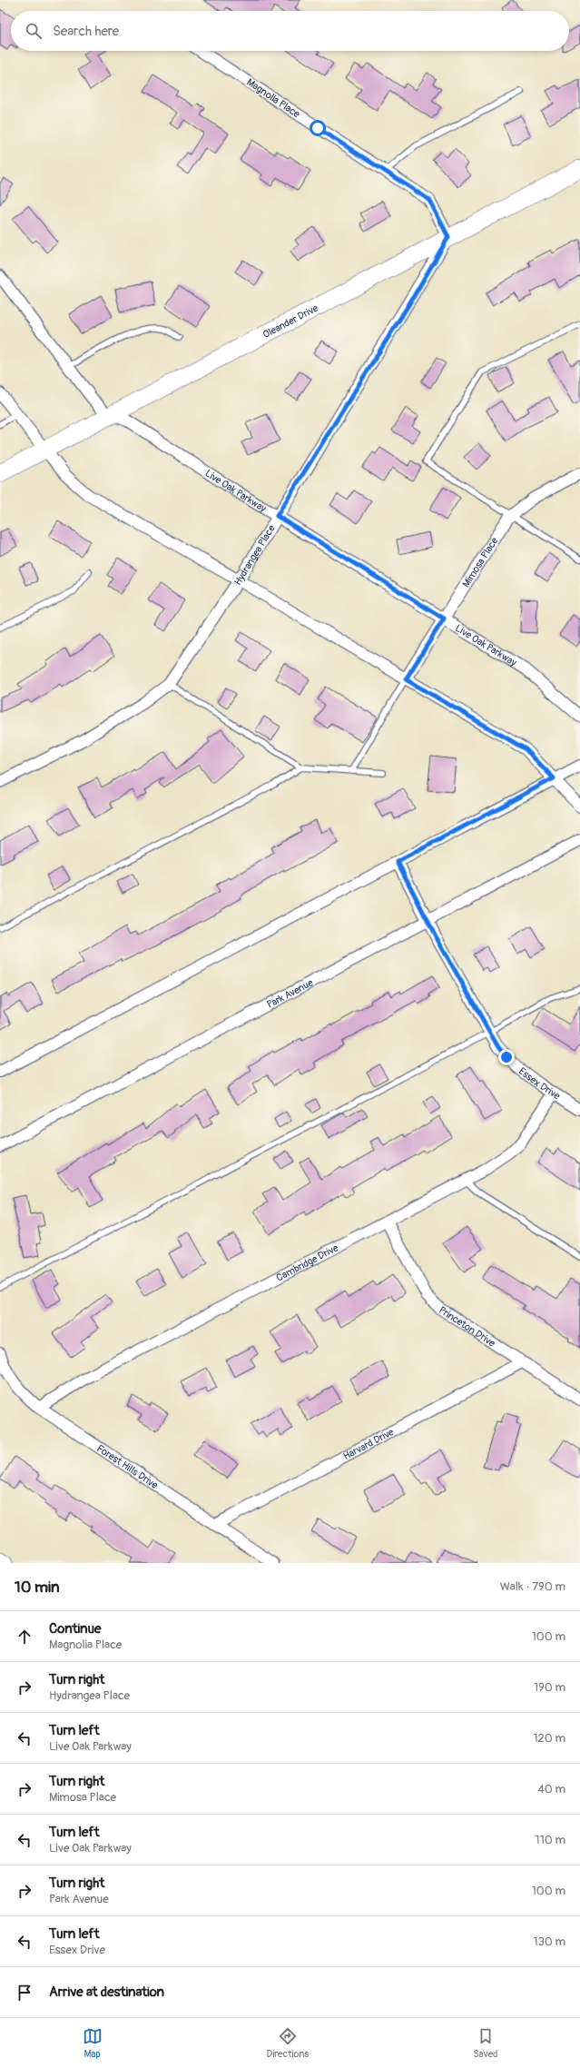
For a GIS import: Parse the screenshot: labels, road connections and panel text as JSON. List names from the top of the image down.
{
  "streets": {
    "main road": ["Oleander Drive"],
    "street": [
      "Magnolia Place",
      "Live Oak Parkway",
      "Hydrangea Place",
      "Mimosa Place",
      "Park Avenue",
      "Essex Drive",
      "Cambridge Drive",
      "Princeton Drive",
      "Harvard Drive",
      "Forest Hills Drive"
    ]
  },
  "crossings": [
    ["Magnolia Place", "Oleander Drive"],
    ["Magnolia Place", "Hydrangea Place"],
    ["Oleander Drive", "Live Oak Parkway"],
    ["Oleander Drive", "Hydrangea Place"],
    ["Live Oak Parkway", "Hydrangea Place"],
    ["Live Oak Parkway", "Mimosa Place"],
    ["Park Avenue", "Essex Drive"],
    ["Essex Drive", "Cambridge Drive"],
    ["Cambridge Drive", "Princeton Drive"],
    ["Cambridge Drive", "Forest Hills Drive"],
    ["Princeton Drive", "Harvard Drive"],
    ["Harvard Drive", "Forest Hills Drive"]
  ],
  "page": {
    "search": "Search here",
    "heading": ["10 min", "Walk · 790 m"],
    "list": [
      ["Continue", "Magnolia Place", "100 m"],
      ["Turn right", "Hydrangea Place", "190 m"],
      ["Turn left", "Live Oak Parkway", "120 m"],
      ["Turn right", "Mimosa Place", "40 m"],
      ["Turn left", "Live Oak Parkway", "110 m"],
      ["Turn right", "Park Avenue", "100 m"],
      ["Turn left", "Essex Drive", "130 m"],
      "Arrive at destination"
    ],
    "nav": ["Map", "Directions", "Saved"]
  }
}
